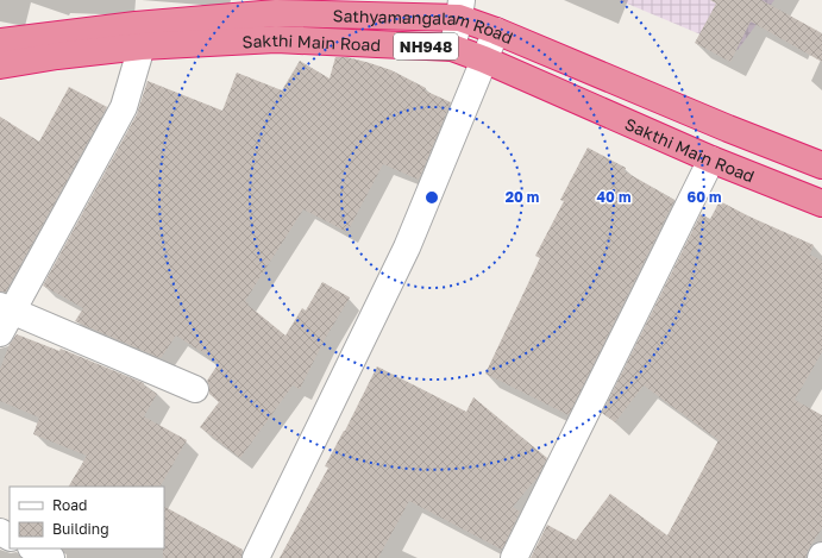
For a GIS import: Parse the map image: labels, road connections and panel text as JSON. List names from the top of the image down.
{
  "streets": {
    "highway": ["Sathyamangalam Road", "Sakthi Main Road", "NH948"]
  },
  "legend": ["Road", "Building"],
  "rings": ["20 m", "40 m", "60 m"]
}
